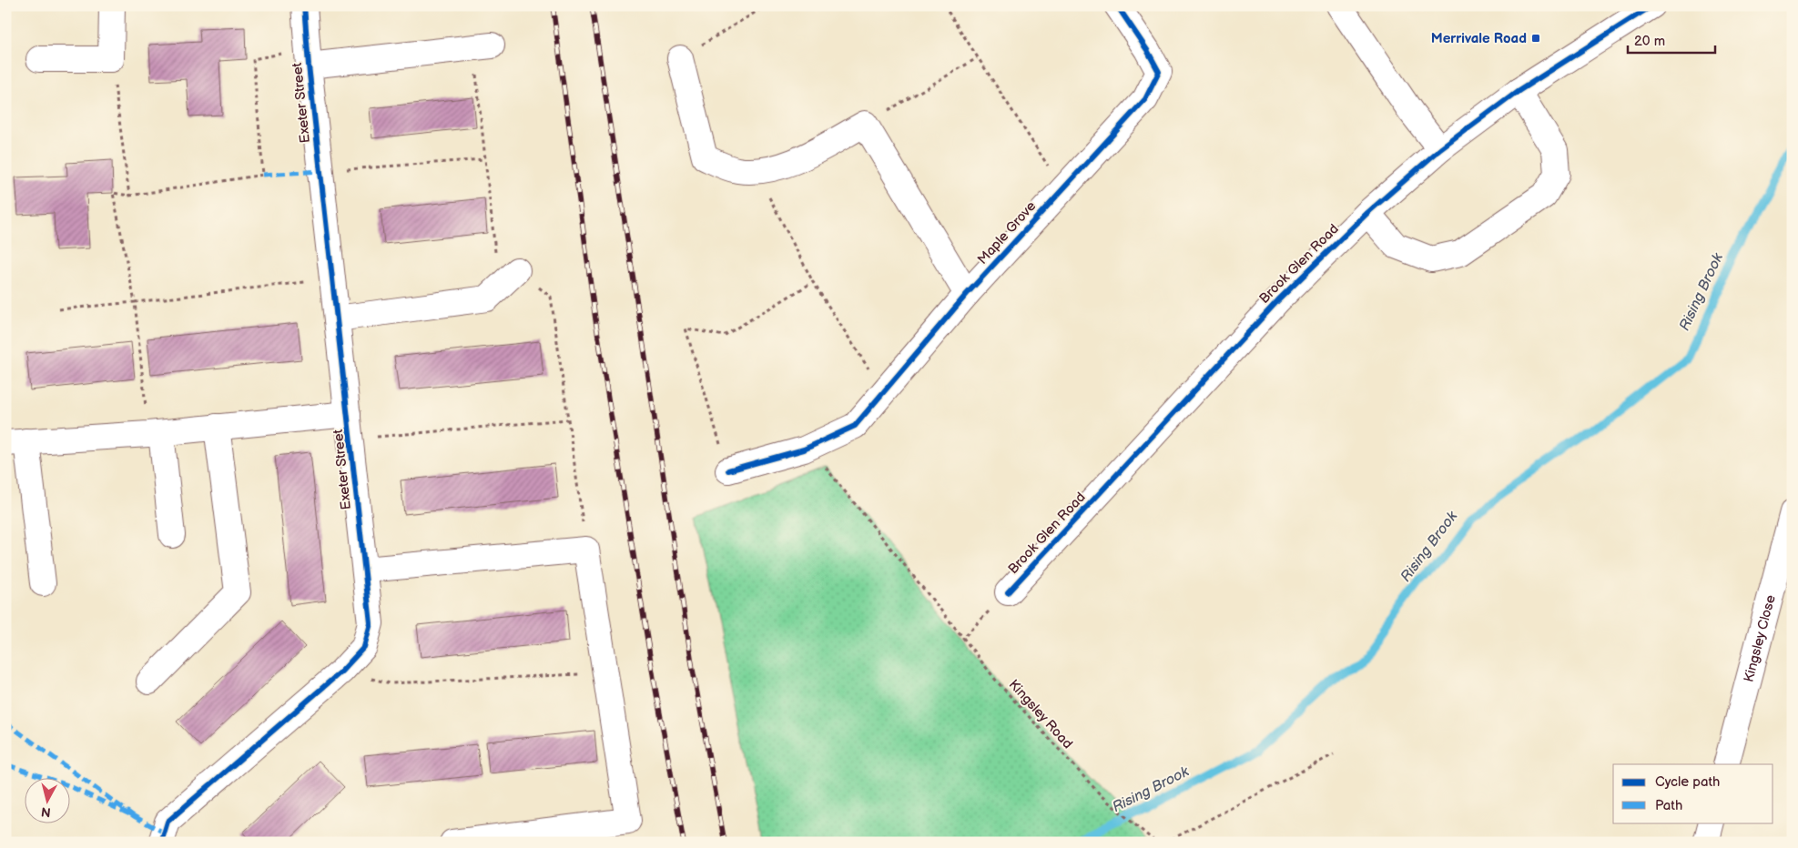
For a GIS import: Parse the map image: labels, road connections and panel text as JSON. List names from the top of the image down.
{
  "streets": {
    "street": [
      "Exeter Street",
      "Maple Grove",
      "Brook Glen Road",
      "Kingsley Close"
    ],
    "path": ["Kingsley Road"]
  },
  "crossings": [
    ["Maple Grove", "Kingsley Road"]
  ],
  "water": ["Rising Brook"],
  "places": {
    "transit": ["Merrivale Road"]
  },
  "legend": ["Cycle path", "Path"],
  "scale_bar": "20 m",
  "north": "bottom"
}
